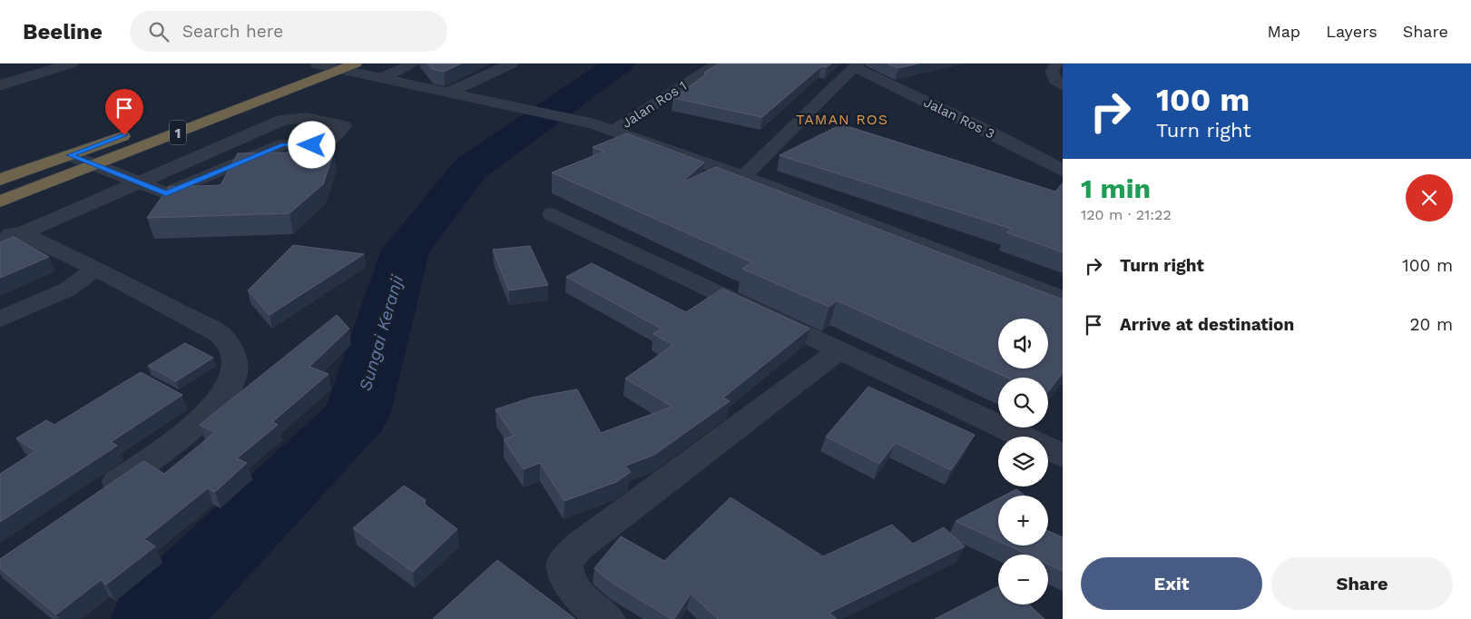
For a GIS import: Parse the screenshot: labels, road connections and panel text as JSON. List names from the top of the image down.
{
  "streets": {
    "highway": ["1"],
    "street": ["Jalan Ros 1", "Jalan Ros 3"]
  },
  "districts": ["TAMAN ROS"],
  "water": ["Sungai Keranji"],
  "page": {
    "header": "Beeline",
    "search": "Search here",
    "nav": ["Map", "Layers", "Share"],
    "turn": ["100 m", "Turn right"],
    "heading": ["1 min", "120 m · 21:22"],
    "list": [
      {
        "name": "Turn right",
        "value": "100 m"
      },
      {
        "name": "Arrive at destination",
        "value": "20 m"
      }
    ],
    "map_buttons": ["+", "−"],
    "buttons": ["Exit", "Share"]
  }
}
